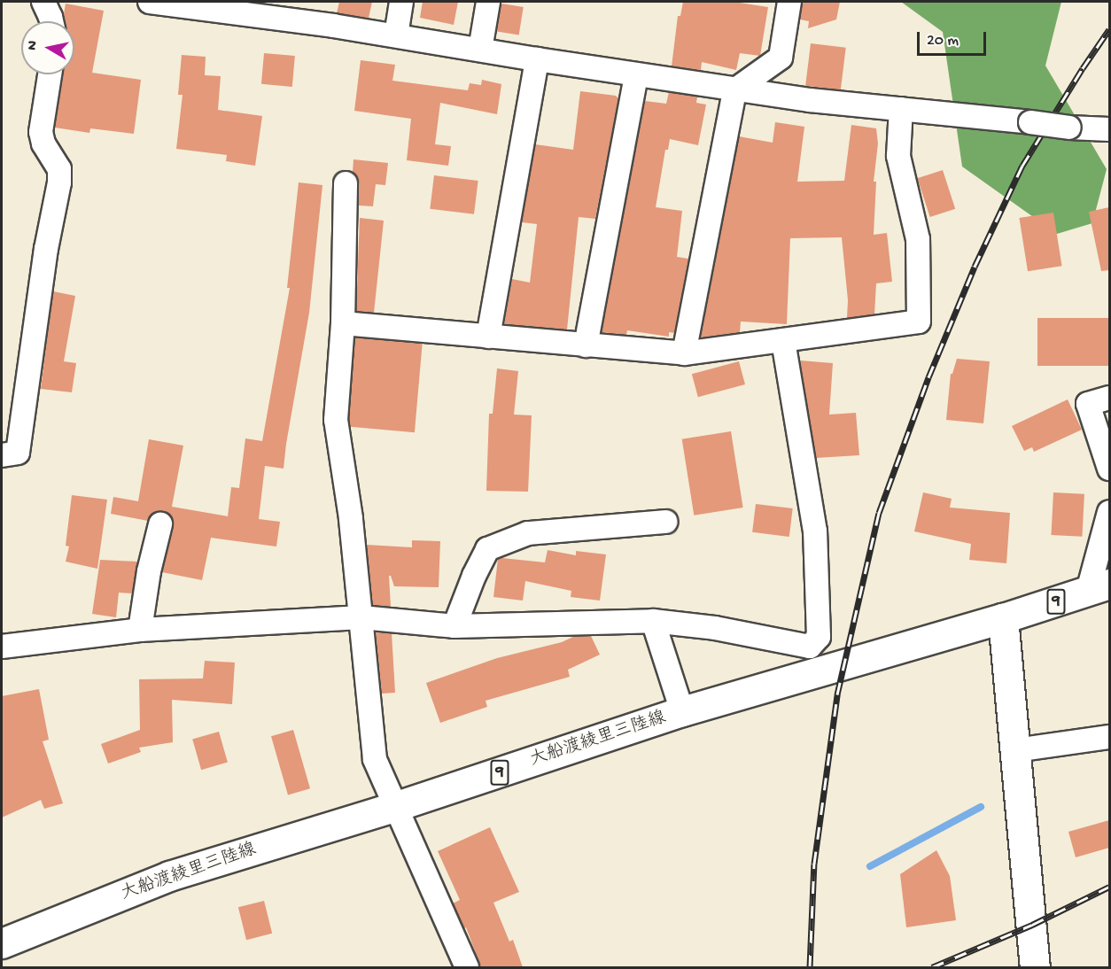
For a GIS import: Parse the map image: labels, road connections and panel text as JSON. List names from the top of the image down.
{
  "streets": {
    "main road": ["9", "大船渡綾里三陸線"]
  },
  "scale_bar": "20 m",
  "north": "left"
}
